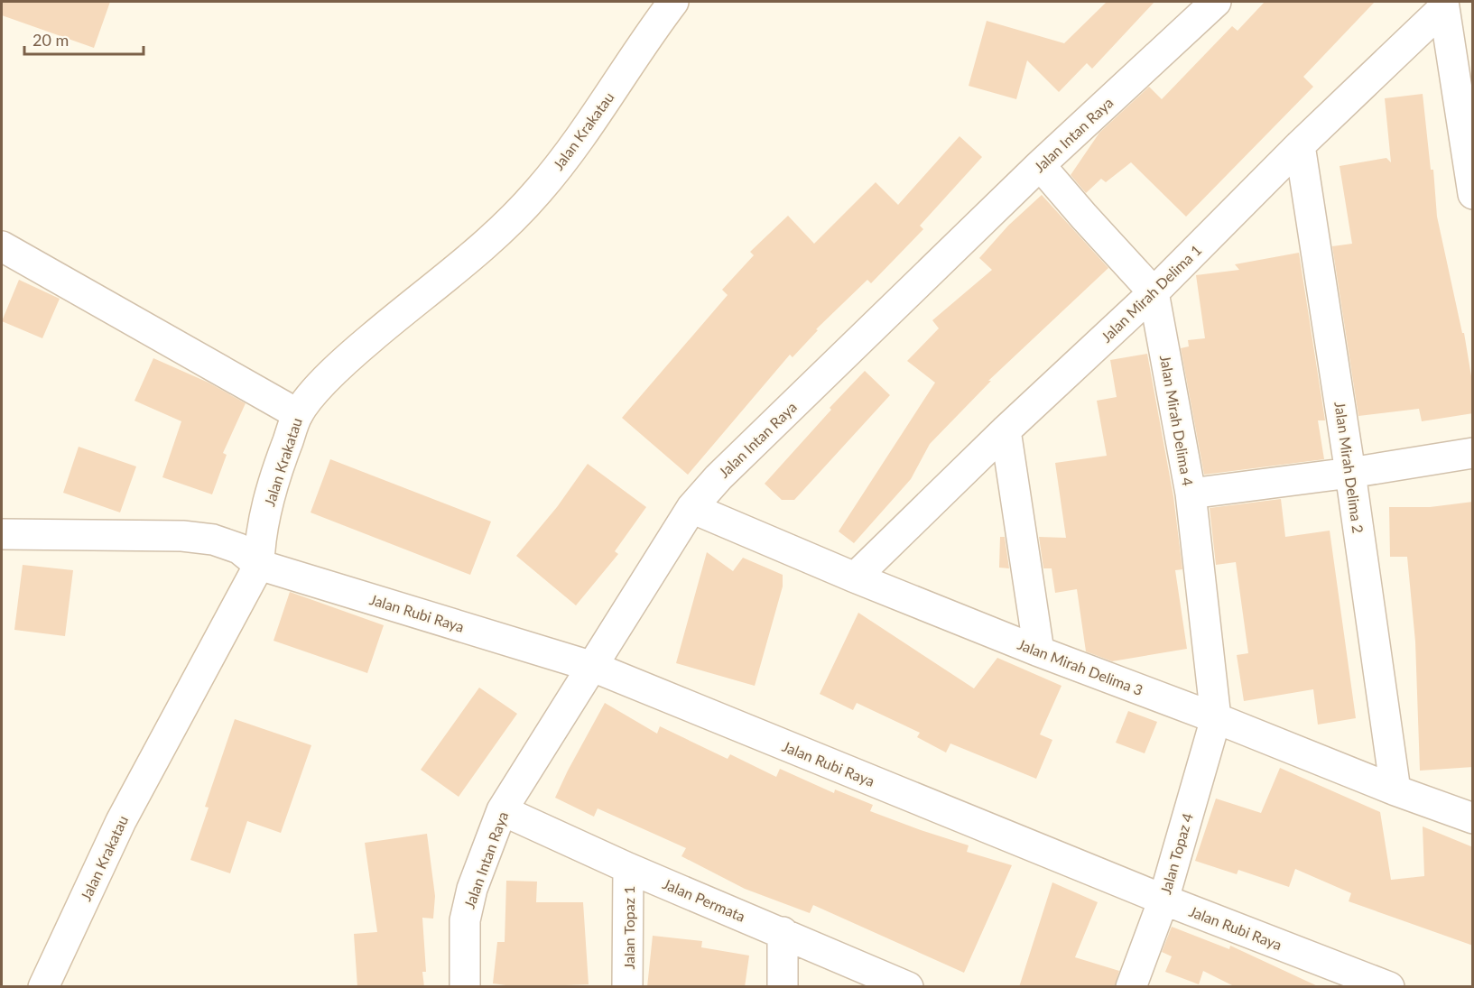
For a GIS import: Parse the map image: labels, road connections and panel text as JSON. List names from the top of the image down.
{
  "streets": {
    "street": [
      "Jalan Krakatau",
      "Jalan Intan Raya",
      "Jalan Mirah Delima 1",
      "Jalan Mirah Delima 4",
      "Jalan Mirah Delima 2",
      "Jalan Rubi Raya",
      "Jalan Mirah Delima 3",
      "Jalan Topaz 4",
      "Jalan Permata",
      "Jalan Topaz 1"
    ]
  },
  "crossings": [
    ["Jalan Krakatau", "Jalan Rubi Raya"],
    ["Jalan Intan Raya", "Jalan Rubi Raya"],
    ["Jalan Intan Raya", "Jalan Mirah Delima 3"],
    ["Jalan Intan Raya", "Jalan Permata"],
    ["Jalan Mirah Delima 1", "Jalan Mirah Delima 4"],
    ["Jalan Mirah Delima 1", "Jalan Mirah Delima 2"],
    ["Jalan Mirah Delima 1", "Jalan Mirah Delima 3"],
    ["Jalan Mirah Delima 4", "Jalan Mirah Delima 3"],
    ["Jalan Mirah Delima 4", "Jalan Topaz 4"],
    ["Jalan Mirah Delima 2", "Jalan Mirah Delima 3"],
    ["Jalan Rubi Raya", "Jalan Topaz 4"],
    ["Jalan Mirah Delima 3", "Jalan Topaz 4"],
    ["Jalan Permata", "Jalan Topaz 1"]
  ],
  "scale_bar": "20 m"
}
